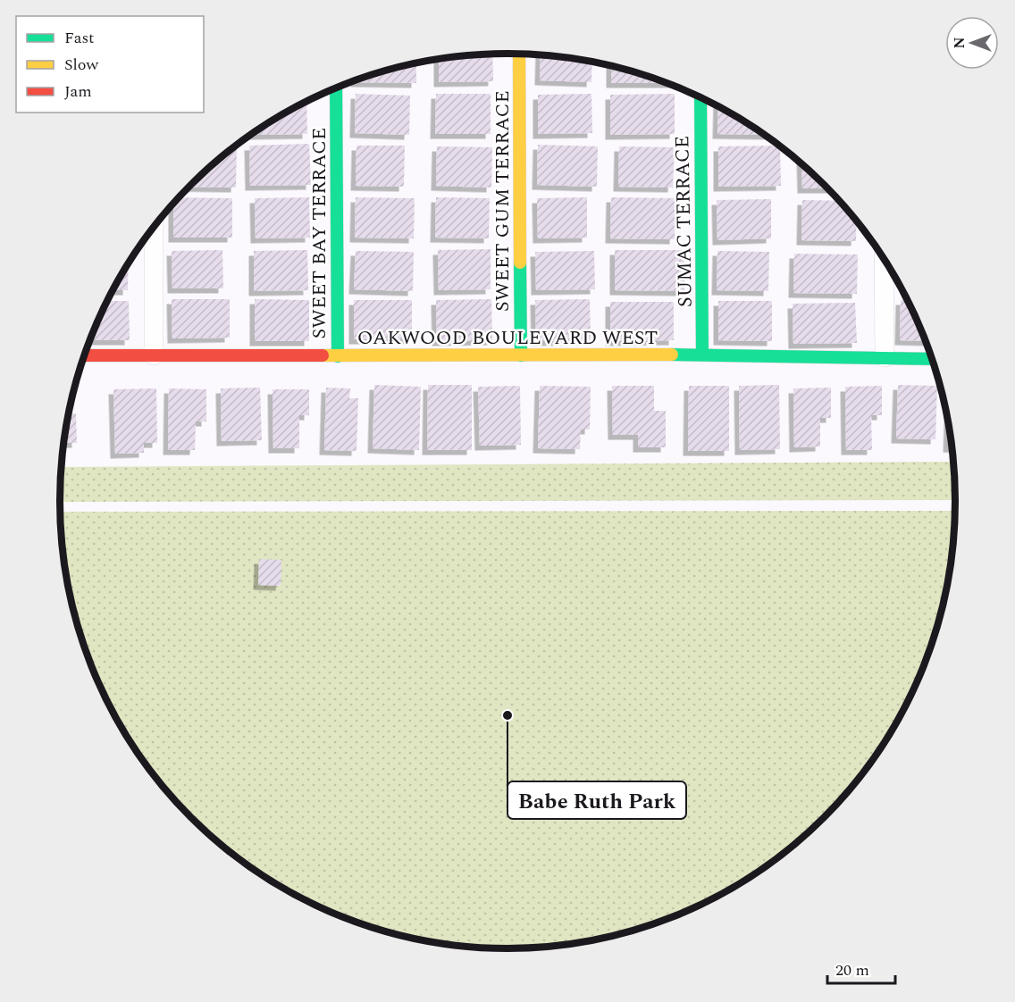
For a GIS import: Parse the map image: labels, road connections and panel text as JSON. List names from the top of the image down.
{
  "streets": {
    "street": [
      "SWEET GUM TERRACE",
      "SUMAC TERRACE",
      "SWEET BAY TERRACE",
      "OAKWOOD BOULEVARD WEST"
    ]
  },
  "crossings": [
    ["SWEET GUM TERRACE", "OAKWOOD BOULEVARD WEST"],
    ["SUMAC TERRACE", "OAKWOOD BOULEVARD WEST"],
    ["SWEET BAY TERRACE", "OAKWOOD BOULEVARD WEST"]
  ],
  "places": ["Babe Ruth Park"],
  "legend": ["Fast", "Slow", "Jam"],
  "scale_bar": "20 m",
  "north": "left"
}
